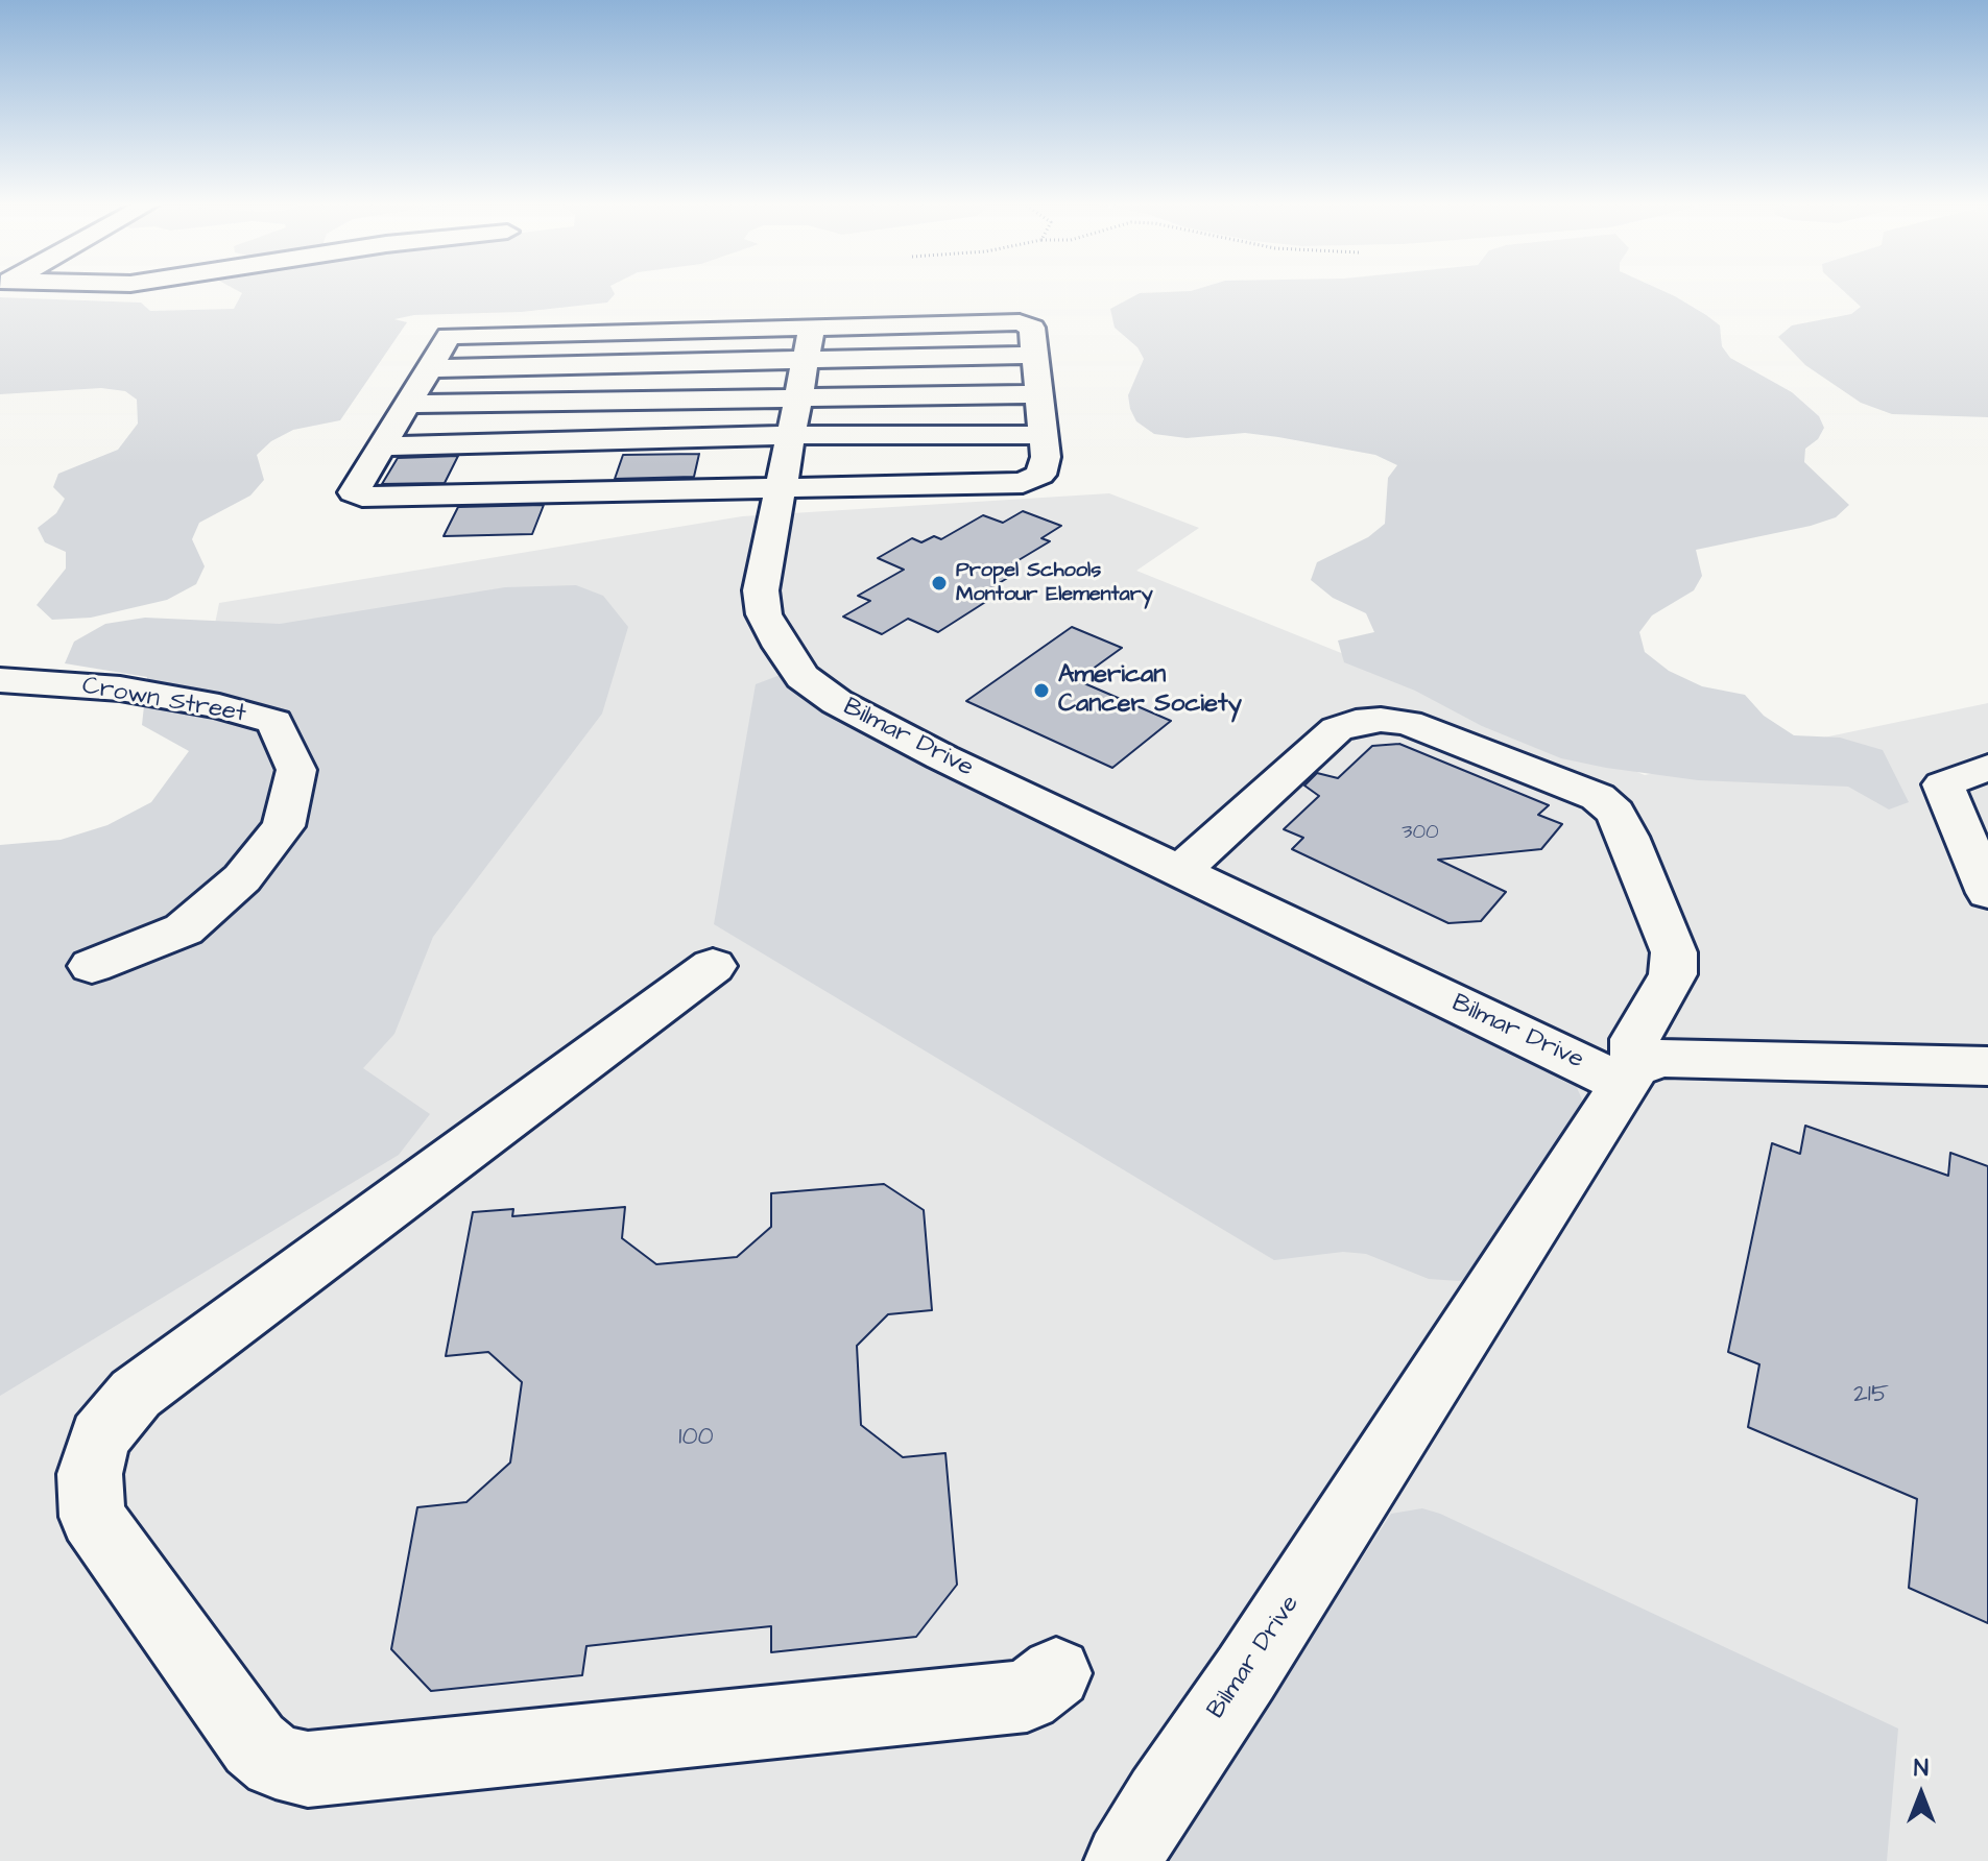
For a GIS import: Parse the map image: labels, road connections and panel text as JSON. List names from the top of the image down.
{
  "streets": {
    "street": ["Crown Street", "Bilmar Drive"]
  },
  "places": ["Propel Schools Montour Elementary", "American Cancer Society"],
  "house_numbers": ["300", "215", "100"],
  "north": "top"
}
